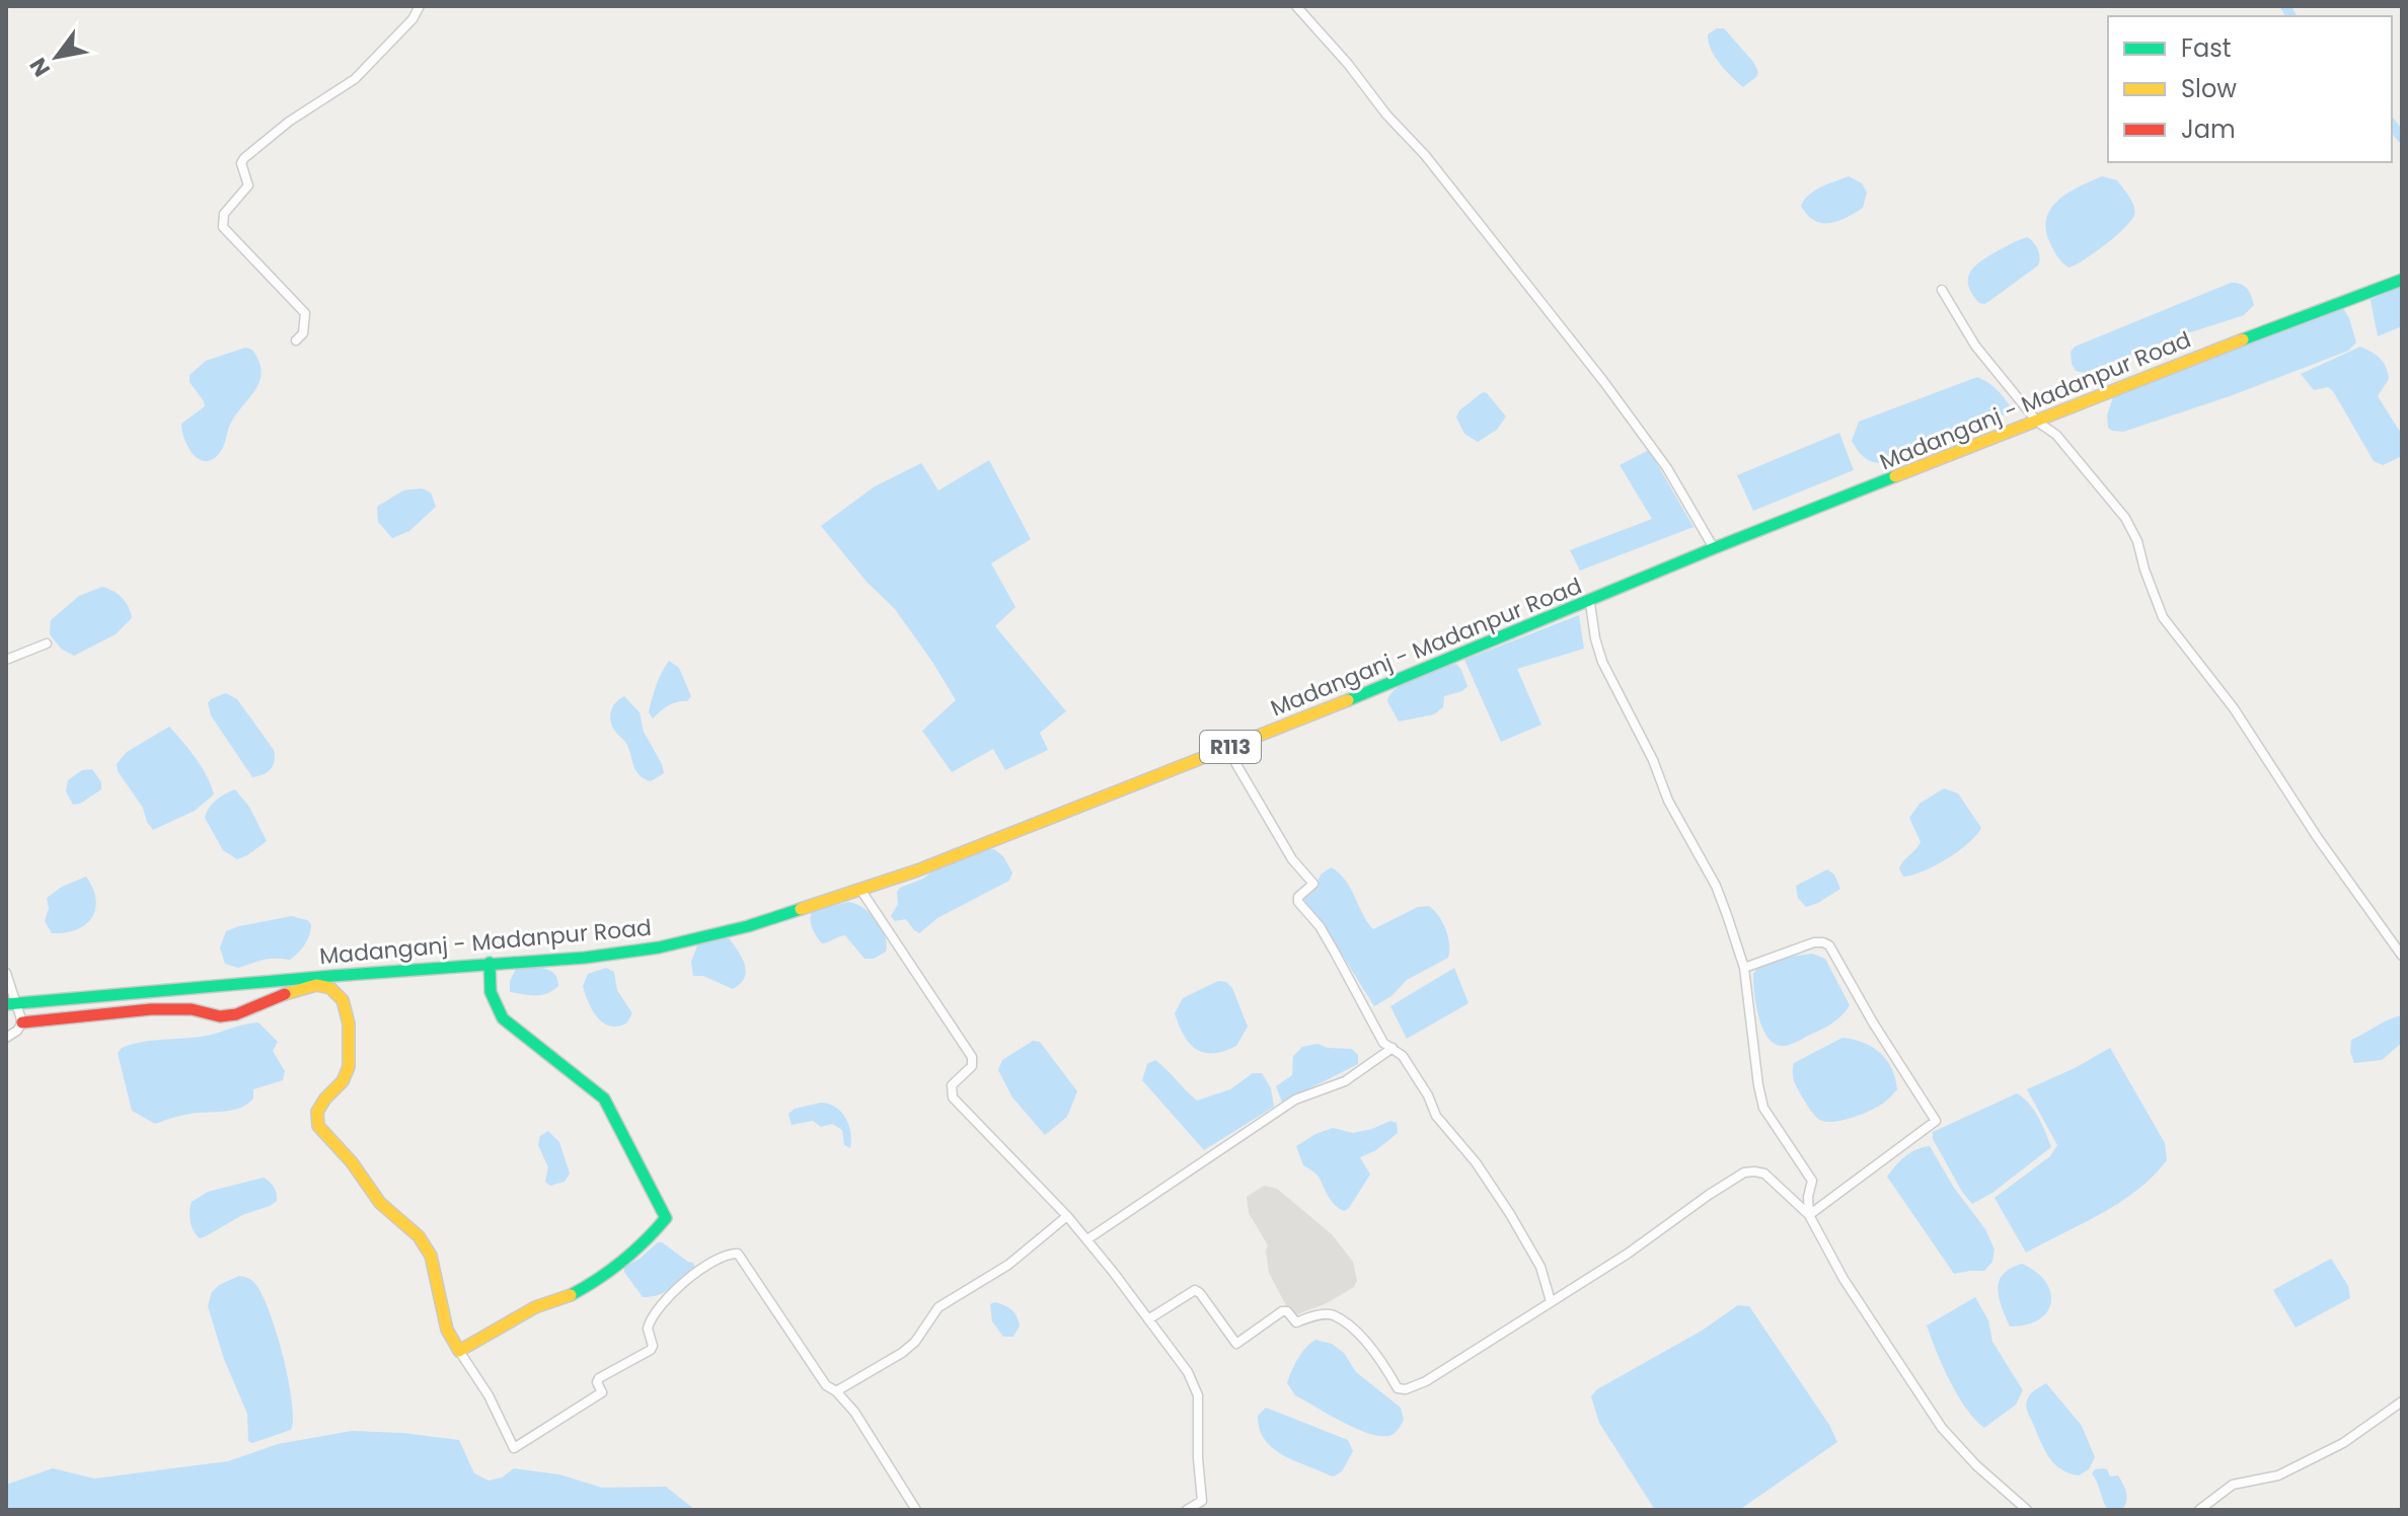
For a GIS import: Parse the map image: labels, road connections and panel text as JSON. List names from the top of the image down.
{
  "streets": {
    "main road": ["Madanganj - Madanpur Road", "R113"]
  },
  "legend": ["Fast", "Slow", "Jam"],
  "north": "bottom left"
}
